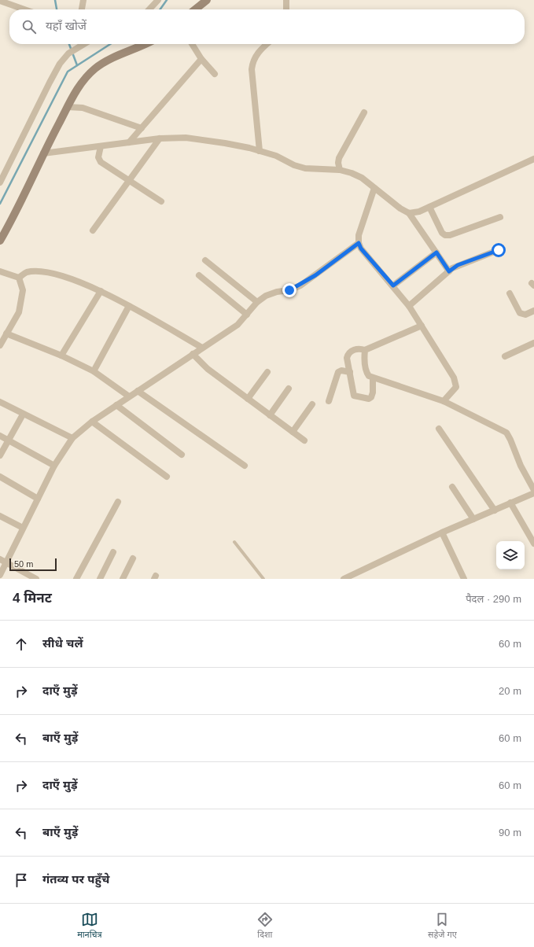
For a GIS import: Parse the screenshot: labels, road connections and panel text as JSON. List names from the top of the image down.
{
  "scale_bar": "50 m",
  "page": {
    "search": "यहाँ खोजें",
    "scale": "50 m",
    "heading": ["4 मिनट", "पैदल · 290 m"],
    "list": [
      ["सीधे चलें", "60 m"],
      ["दाएँ मुड़ें", "20 m"],
      ["बाएँ मुड़ें", "60 m"],
      ["दाएँ मुड़ें", "60 m"],
      ["बाएँ मुड़ें", "90 m"],
      "गंतव्य पर पहुँचे"
    ],
    "nav": ["मानचित्र", "दिशा", "सहेजे गए"]
  }
}
